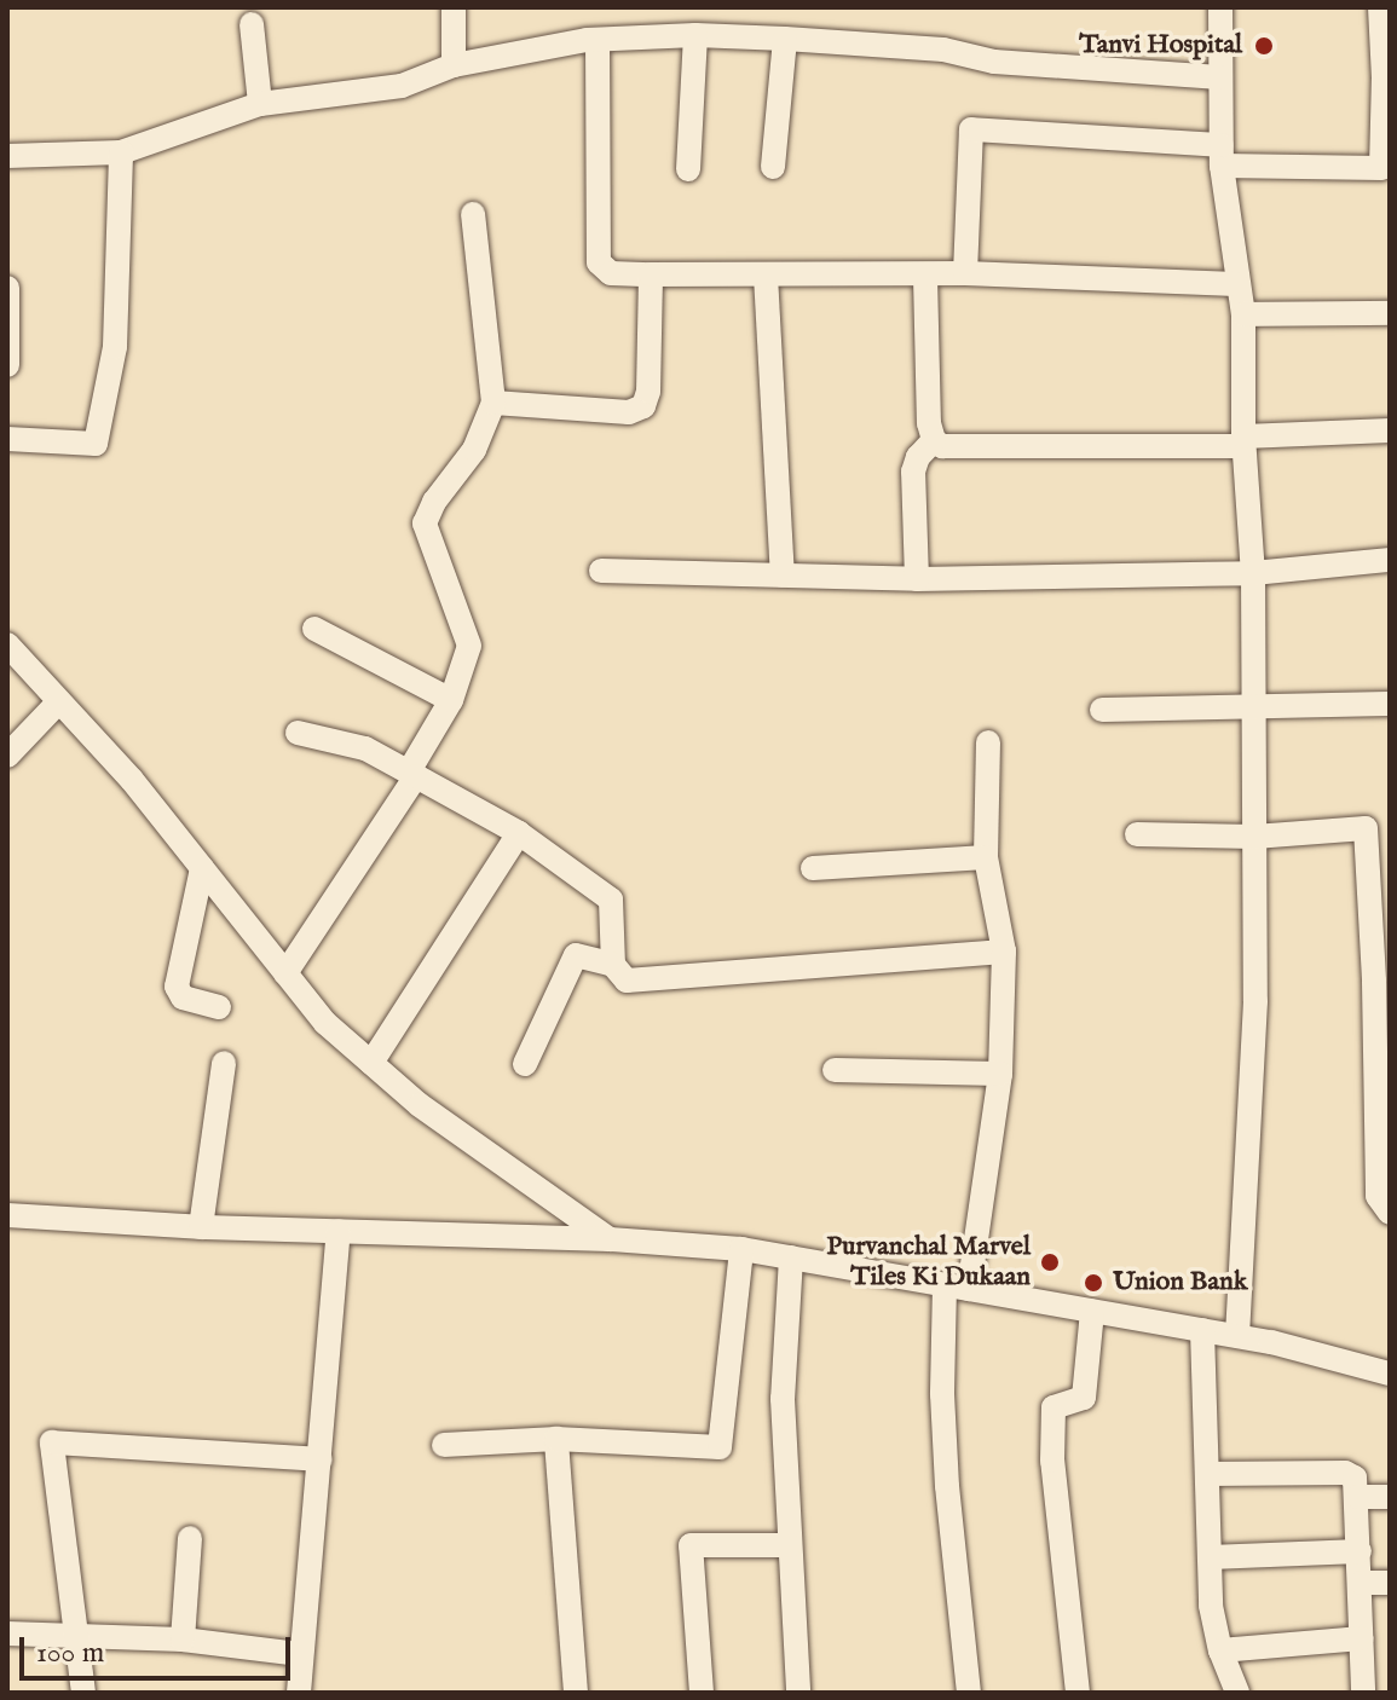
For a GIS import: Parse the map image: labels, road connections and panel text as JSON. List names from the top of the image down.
{
  "places": ["Tanvi Hospital", "Purvanchal Marvel Tiles Ki Dukaan", "Union Bank"],
  "scale_bar": "100 m"
}
